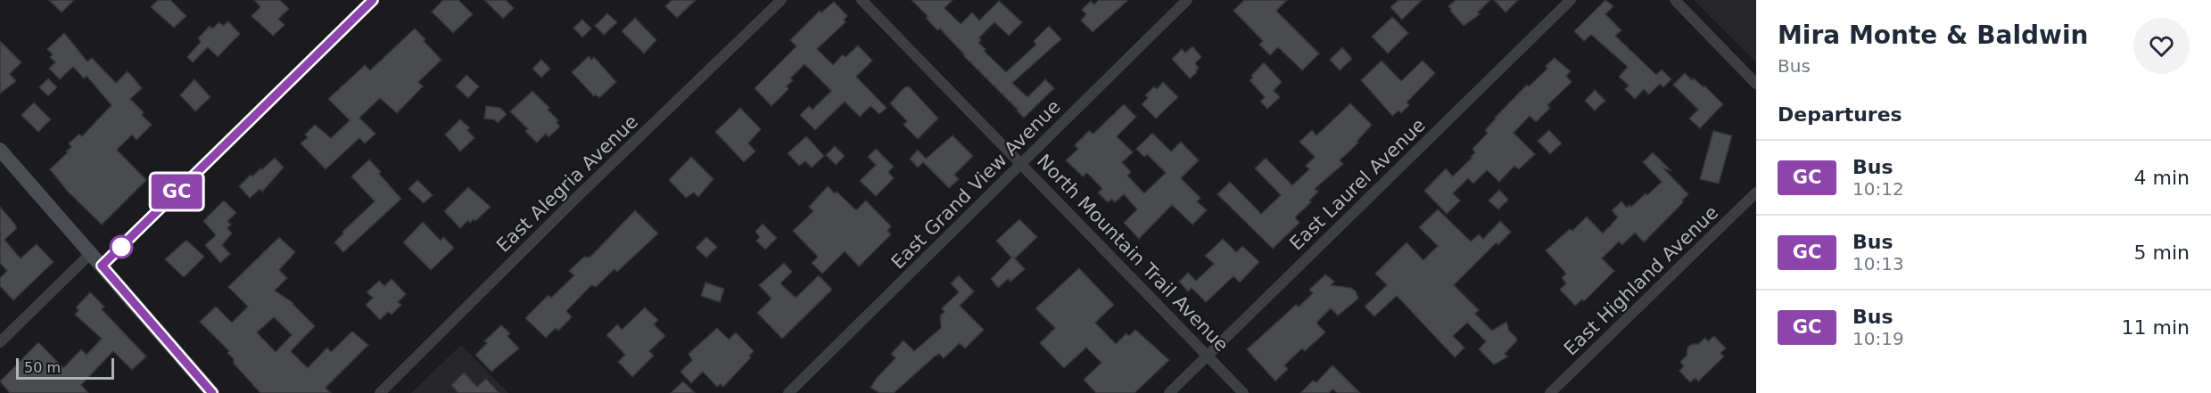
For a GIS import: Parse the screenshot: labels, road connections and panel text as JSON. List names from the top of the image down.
{
  "streets": {
    "street": [
      "East Alegria Avenue",
      "East Grand View Avenue",
      "East Laurel Avenue",
      "North Mountain Trail Avenue",
      "East Highland Avenue"
    ]
  },
  "crossings": [
    ["East Grand View Avenue", "North Mountain Trail Avenue"],
    ["East Laurel Avenue", "North Mountain Trail Avenue"]
  ],
  "lines": ["bus line GC"],
  "scale_bar": "50 m",
  "page": {
    "on_map": "GC",
    "heading": [
      ["Mira Monte & Baldwin", "Bus"],
      "Departures"
    ],
    "list": [
      {
        "mark": "GC",
        "name": "Bus",
        "note": "10:12",
        "value": "4 min"
      },
      {
        "mark": "GC",
        "name": "Bus",
        "note": "10:13",
        "value": "5 min"
      },
      {
        "mark": "GC",
        "name": "Bus",
        "note": "10:19",
        "value": "11 min"
      }
    ],
    "scale": "50 m"
  }
}
